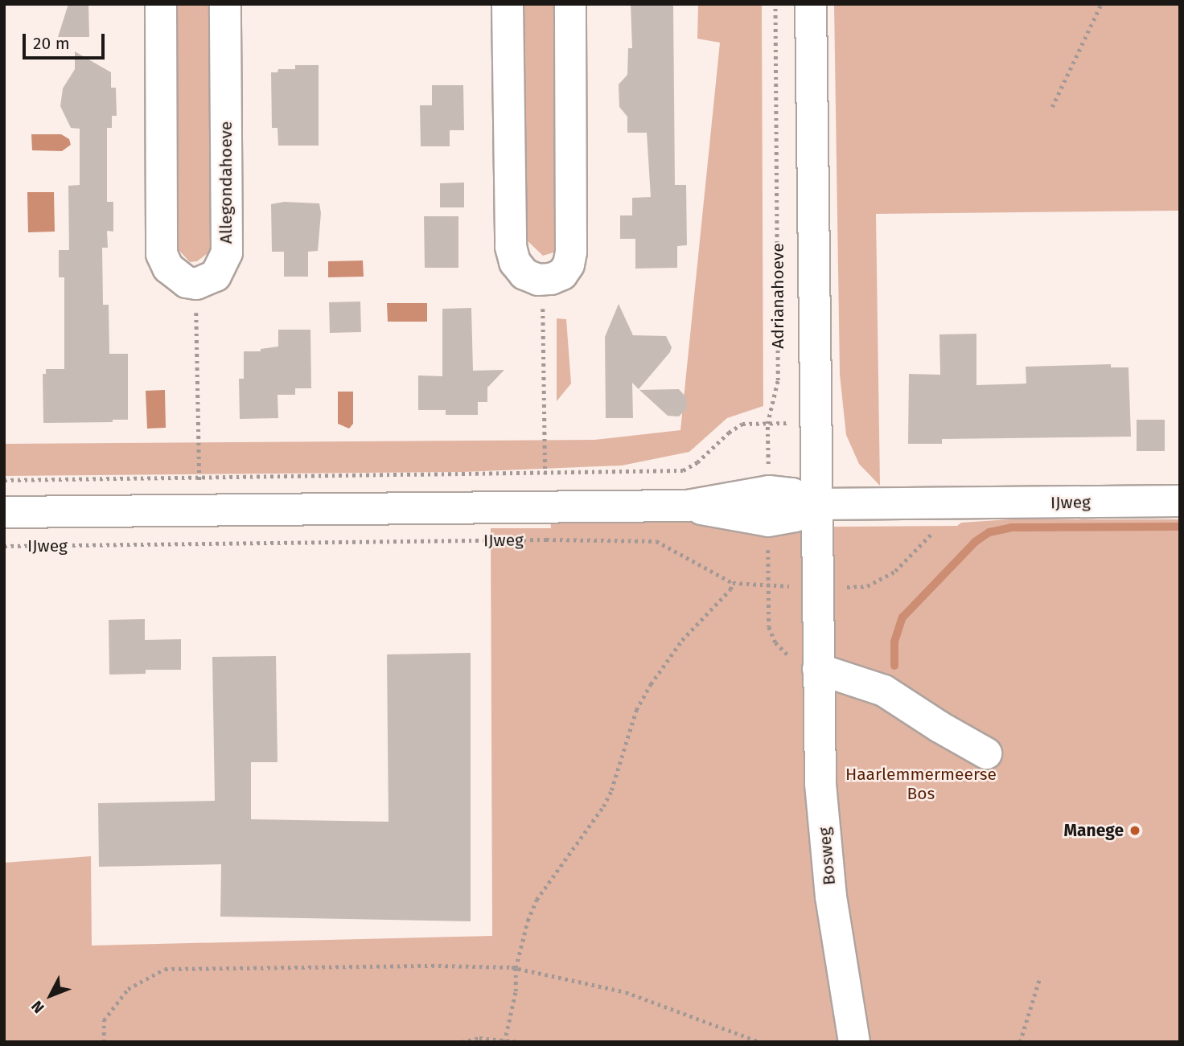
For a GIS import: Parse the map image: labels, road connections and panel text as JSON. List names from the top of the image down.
{
  "streets": {
    "street": [
      "Allegondahoeve",
      "Adrianahoeve",
      "IJweg",
      "Bosweg"
    ]
  },
  "crossings": [
    ["Adrianahoeve", "IJweg"],
    ["Adrianahoeve", "Bosweg"],
    ["IJweg", "Bosweg"]
  ],
  "parks": ["Haarlemmermeerse Bos"],
  "places": ["Manege"],
  "scale_bar": "20 m",
  "north": "bottom left"
}
